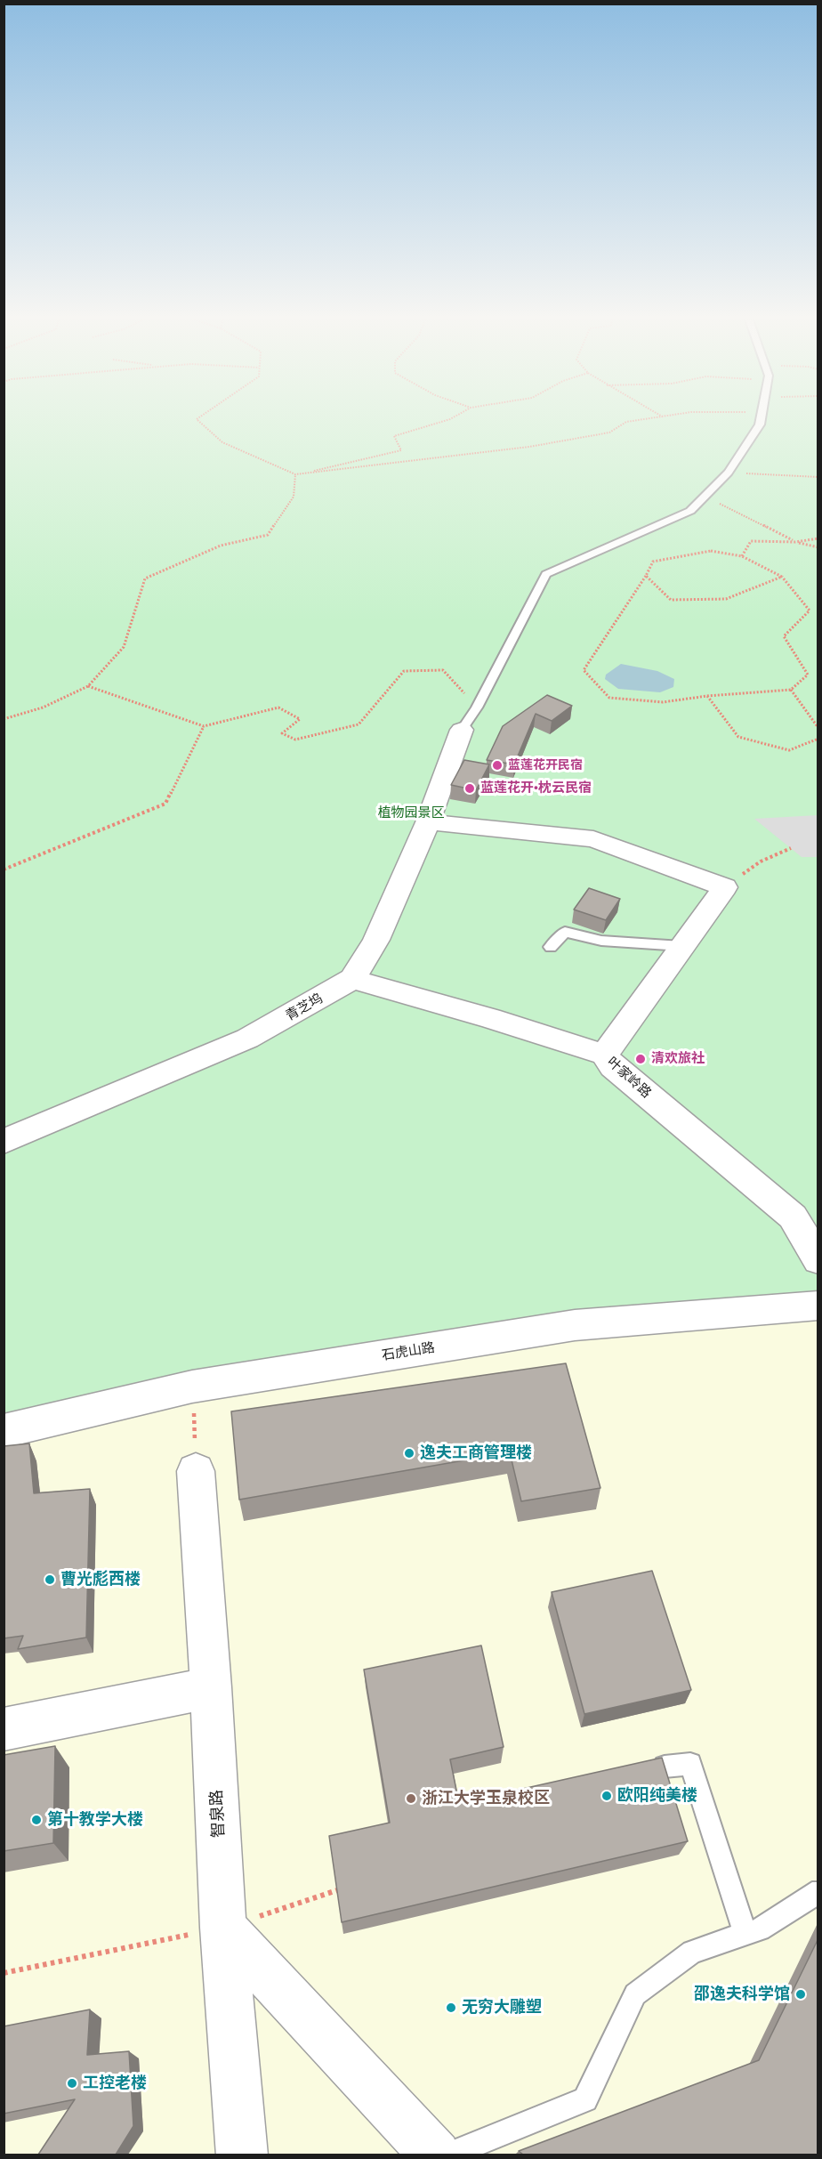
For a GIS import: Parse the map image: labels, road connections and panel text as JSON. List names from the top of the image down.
{
  "streets": {
    "street": [
      "青芝坞",
      "叶家岭路",
      "石虎山路",
      "智泉路"
    ]
  },
  "crossings": [
    ["青芝坞", "叶家岭路"]
  ],
  "parks": ["植物园景区"],
  "places": [
    "蓝莲花开民宿",
    "蓝莲花开·枕云民宿",
    "清欢旅社",
    "逸夫工商管理楼",
    "曹光彪西楼",
    "欧阳纯美楼",
    "浙江大学玉泉校区",
    "第十教学大楼",
    "邵逸夫科学馆",
    "无穷大雕塑",
    "工控老楼"
  ]
}
